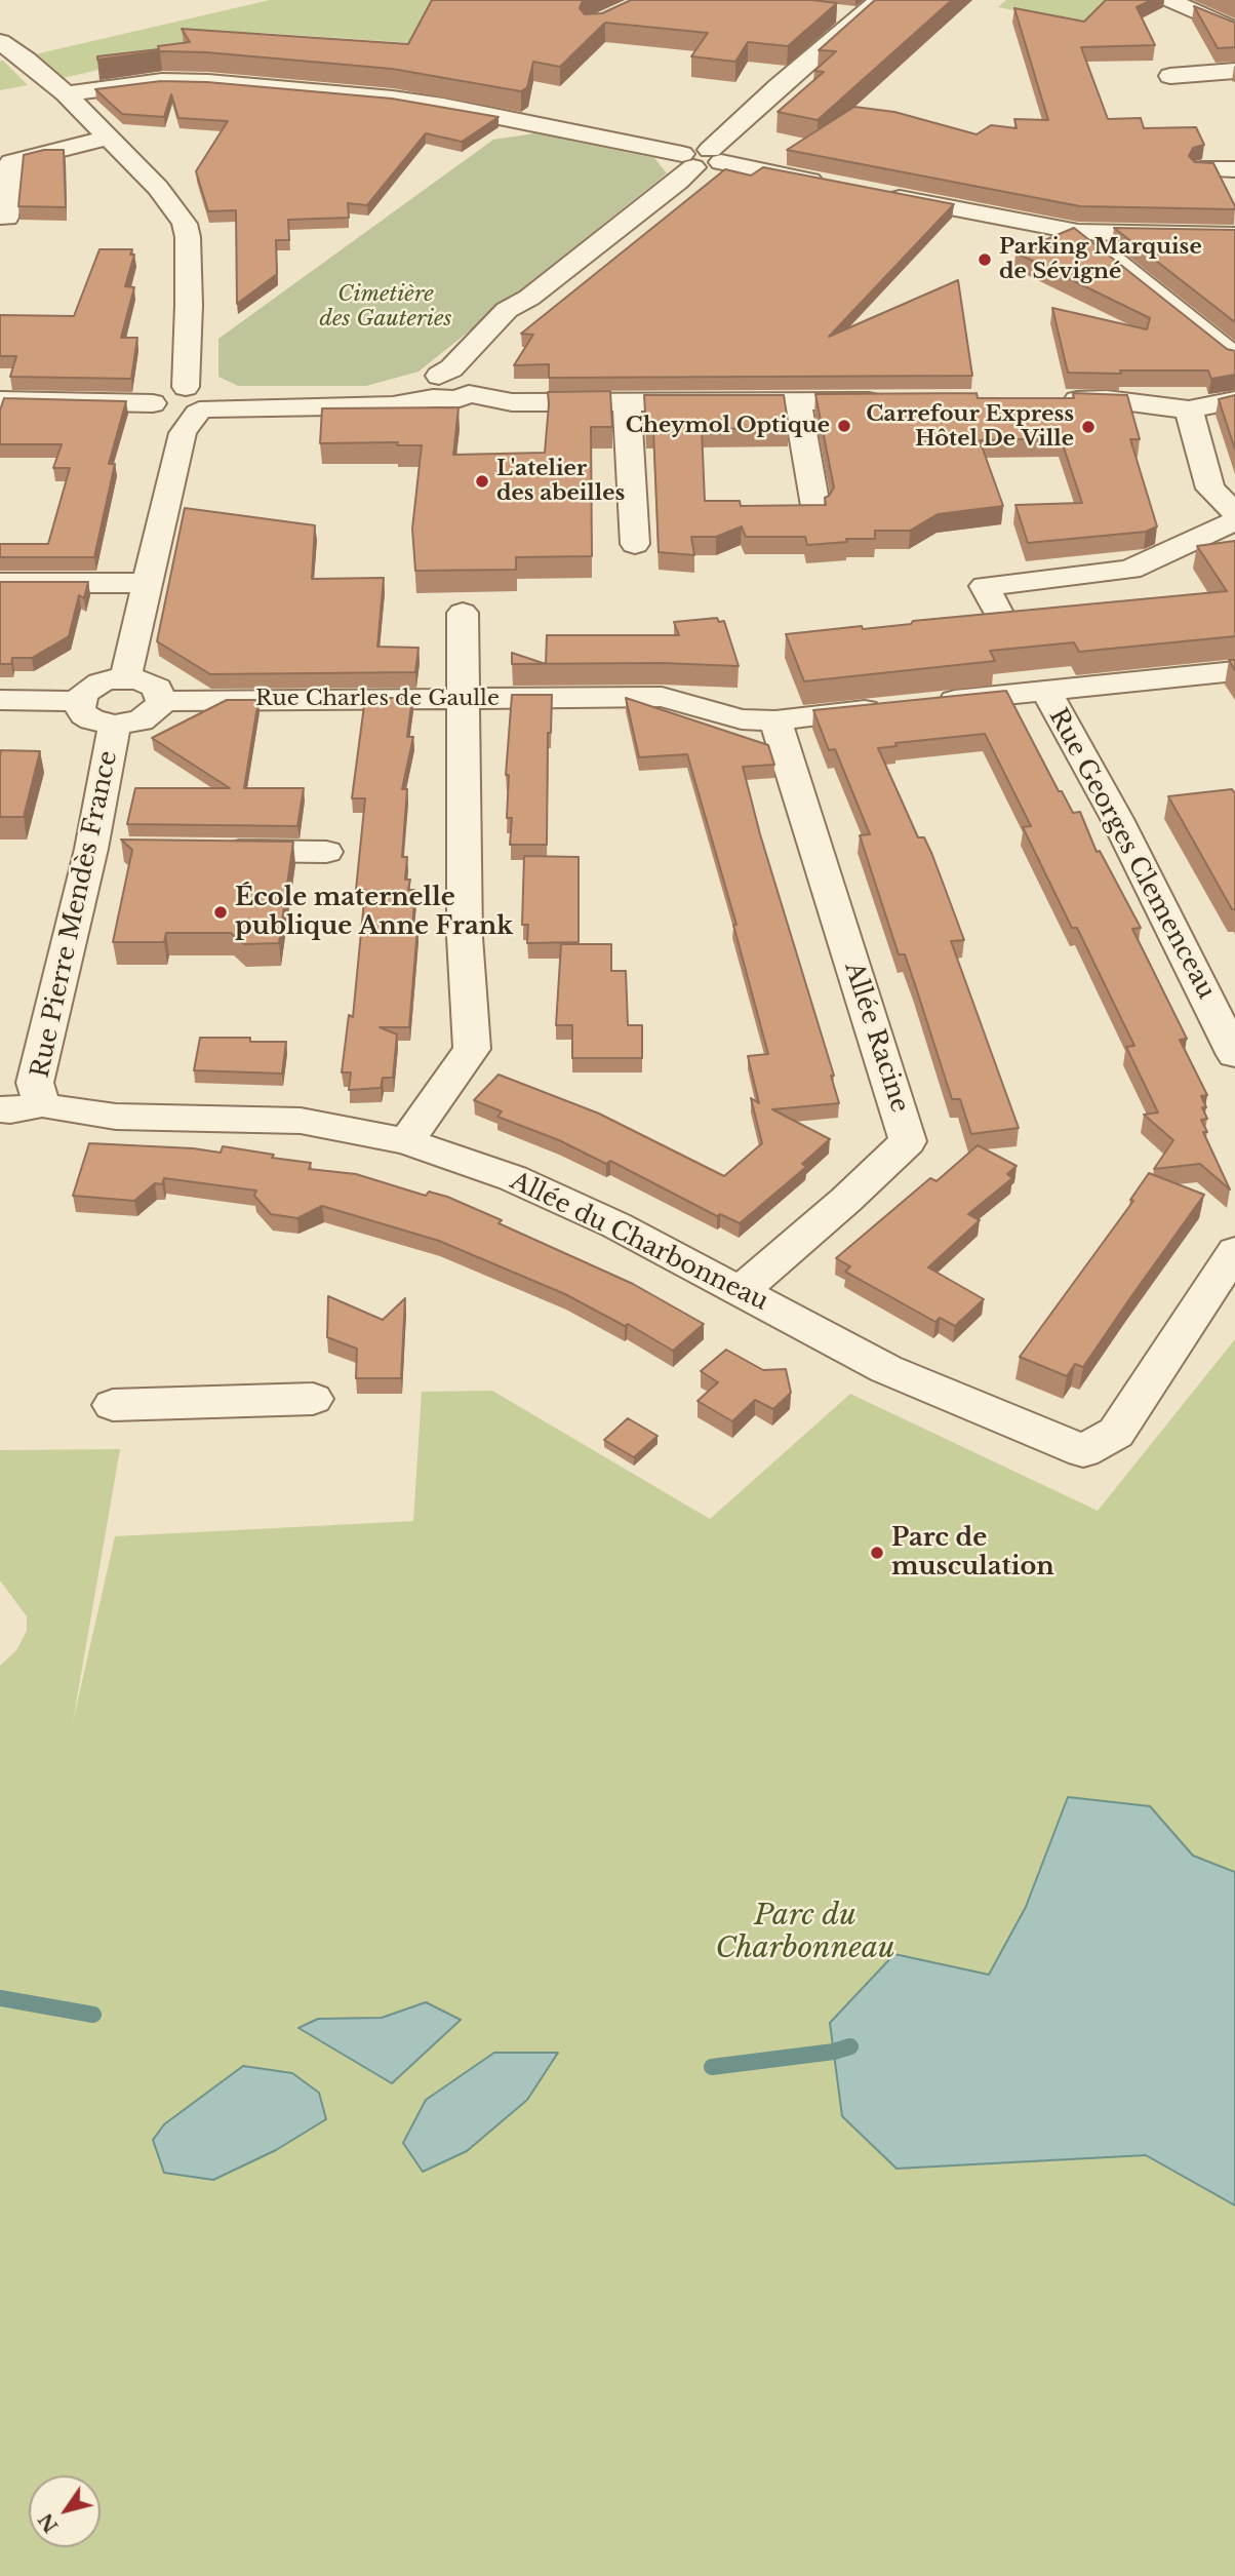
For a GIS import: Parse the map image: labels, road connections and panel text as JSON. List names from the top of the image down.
{
  "streets": {
    "street": [
      "Rue Charles de Gaulle",
      "Rue Georges Clemenceau",
      "Rue Pierre Mendès France",
      "Allée Racine",
      "Allée du Charbonneau"
    ]
  },
  "crossings": [
    ["Rue Charles de Gaulle", "Allée Racine"],
    ["Rue Pierre Mendès France", "Allée du Charbonneau"],
    ["Allée Racine", "Allée du Charbonneau"]
  ],
  "parks": ["Cimetière des Gauteries", "Parc du Charbonneau"],
  "places": [
    "Parking Marquise de Sévigné",
    "Cheymol Optique",
    "Carrefour Express Hôtel De Ville",
    "L'atelier des abeilles",
    "École maternelle publique Anne Frank",
    "Parc de musculation"
  ],
  "north": "bottom left"
}
